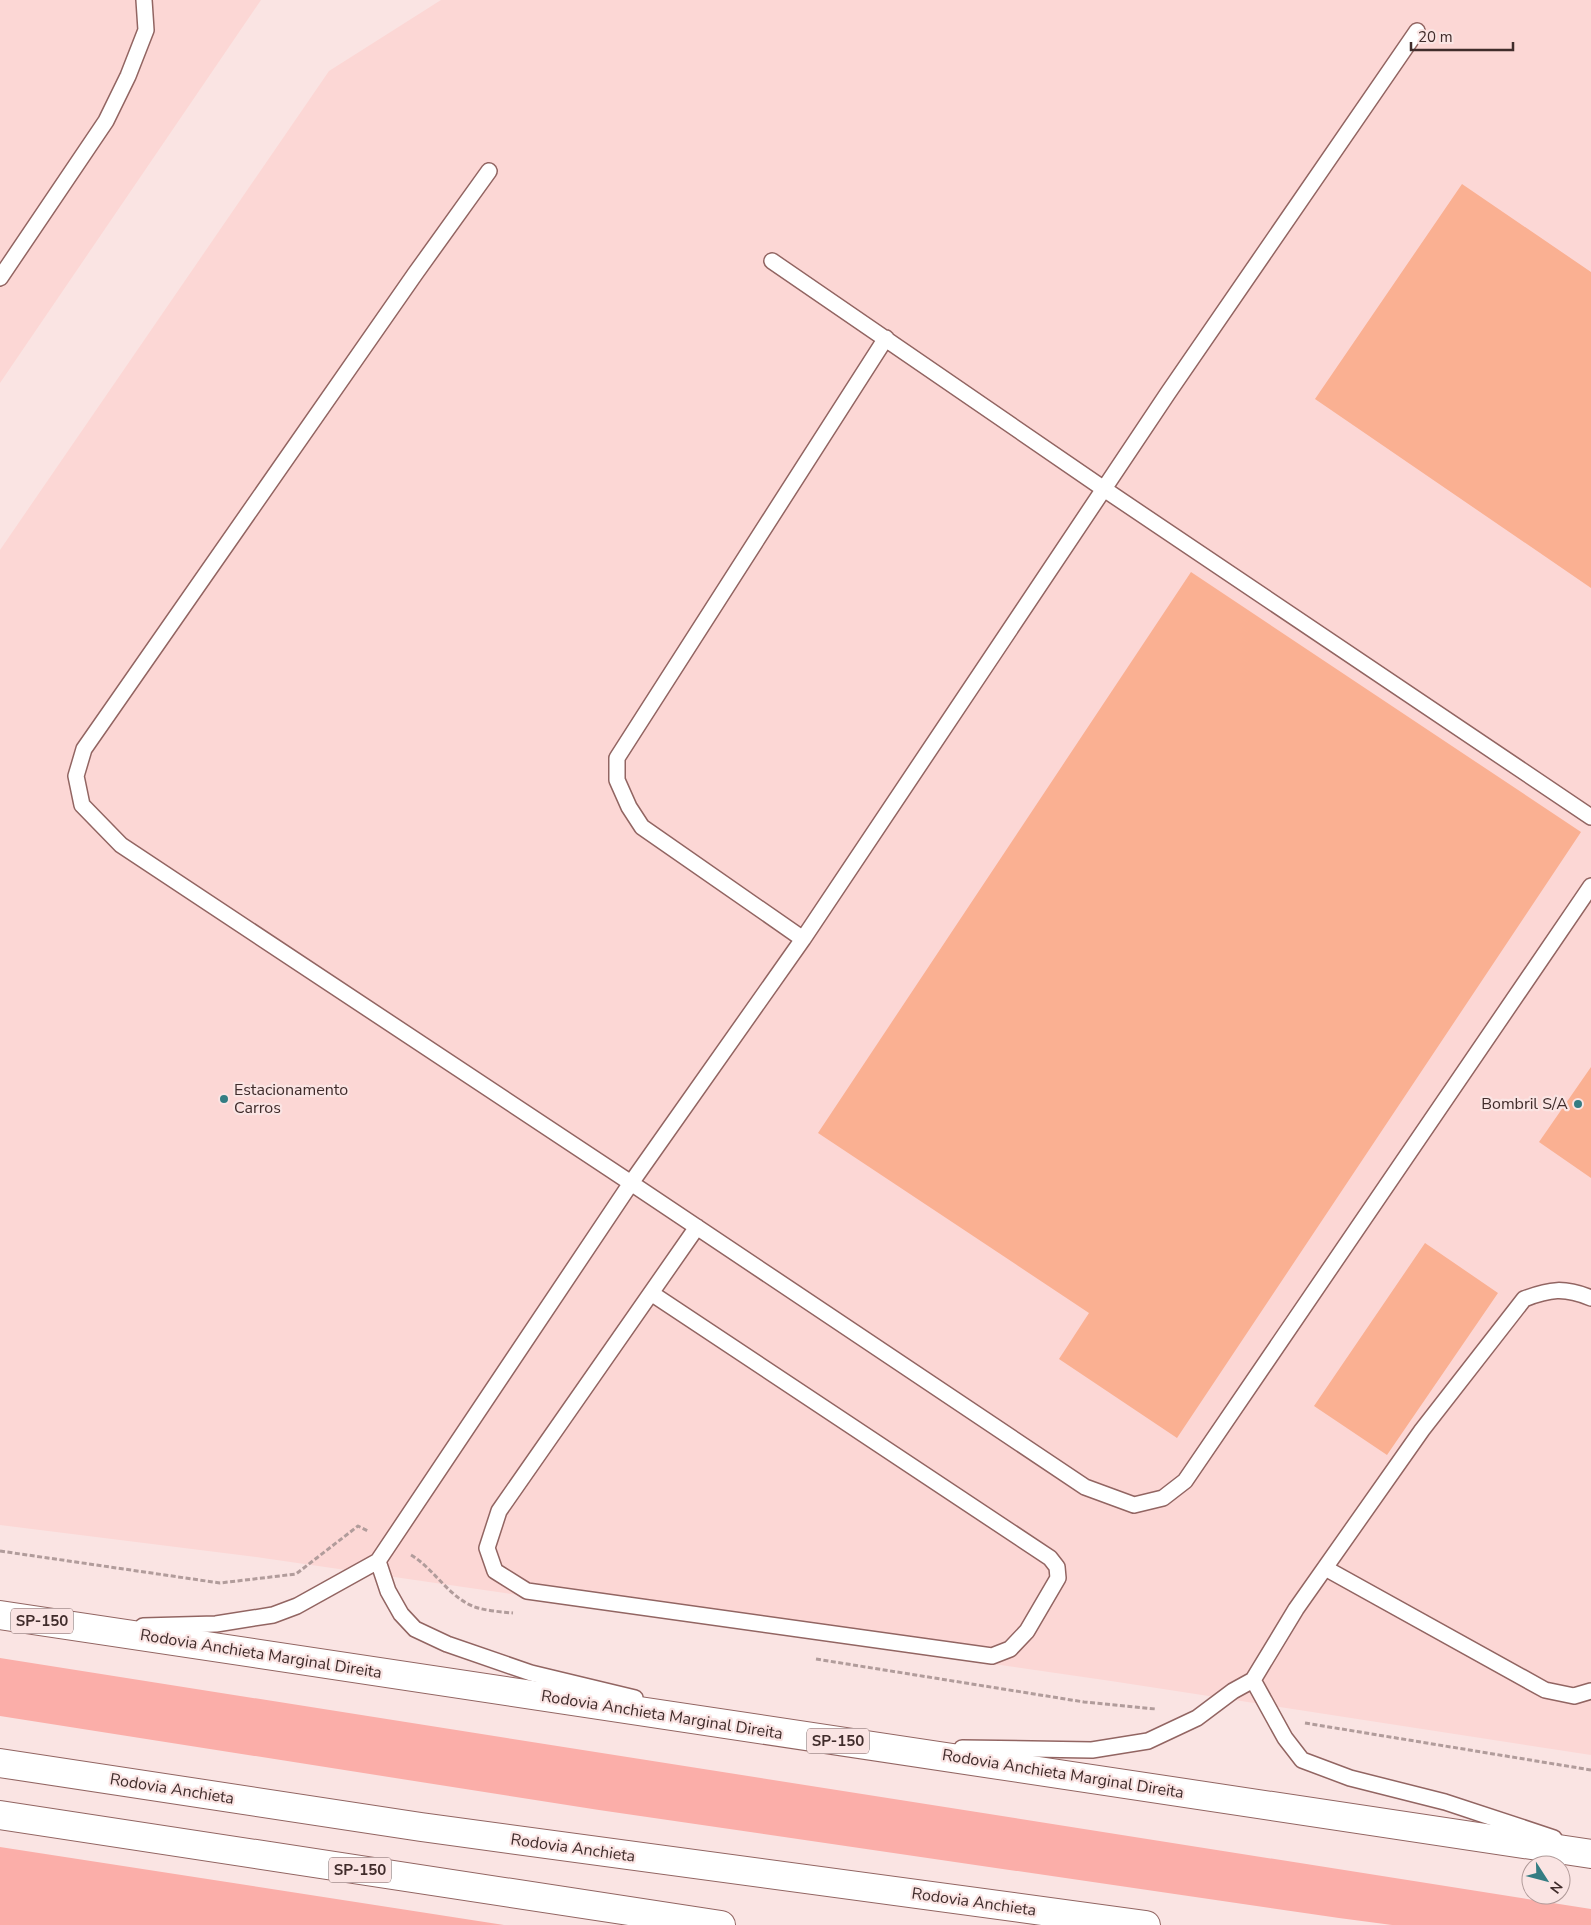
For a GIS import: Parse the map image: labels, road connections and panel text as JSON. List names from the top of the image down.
{
  "streets": {
    "highway": ["SP-150", "Rodovia Anchieta Marginal Direita", "Rodovia Anchieta"]
  },
  "places": ["Estacionamento Carros", "Bombril S/A"],
  "scale_bar": "20 m",
  "north": "bottom right"
}
